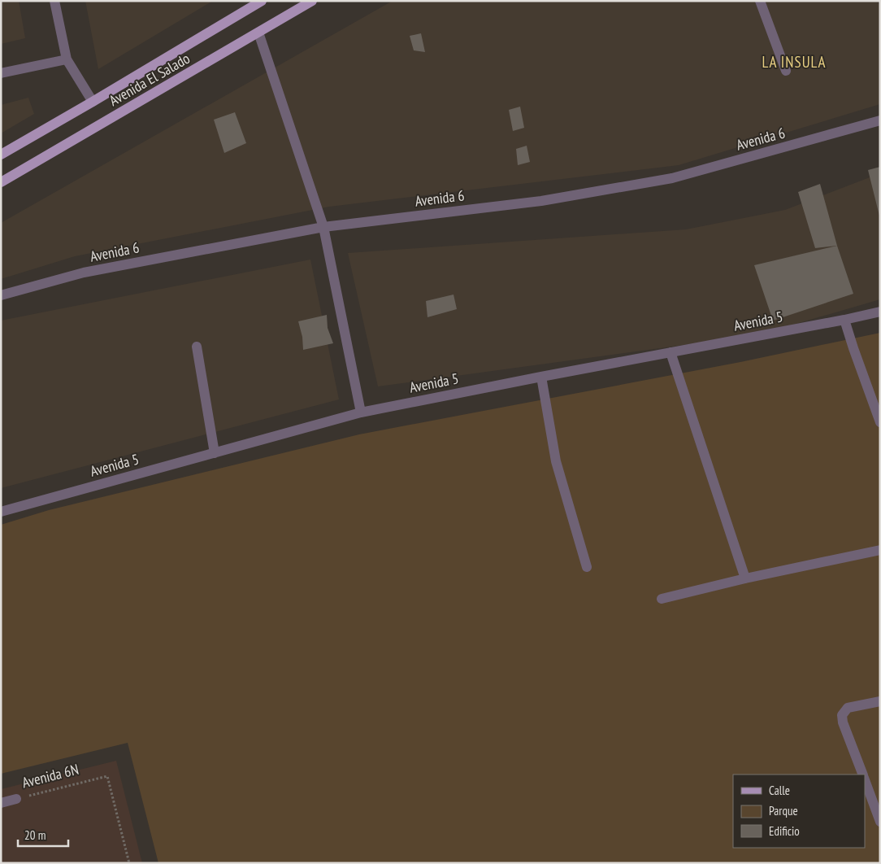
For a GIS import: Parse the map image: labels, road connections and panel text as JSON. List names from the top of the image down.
{
  "streets": {
    "main road": ["Avenida El Salado"],
    "street": ["Avenida 6", "Avenida 5", "Avenida 6N"]
  },
  "districts": ["LA INSULA"],
  "legend": ["Calle", "Parque", "Edificio"],
  "scale_bar": "20 m"
}
